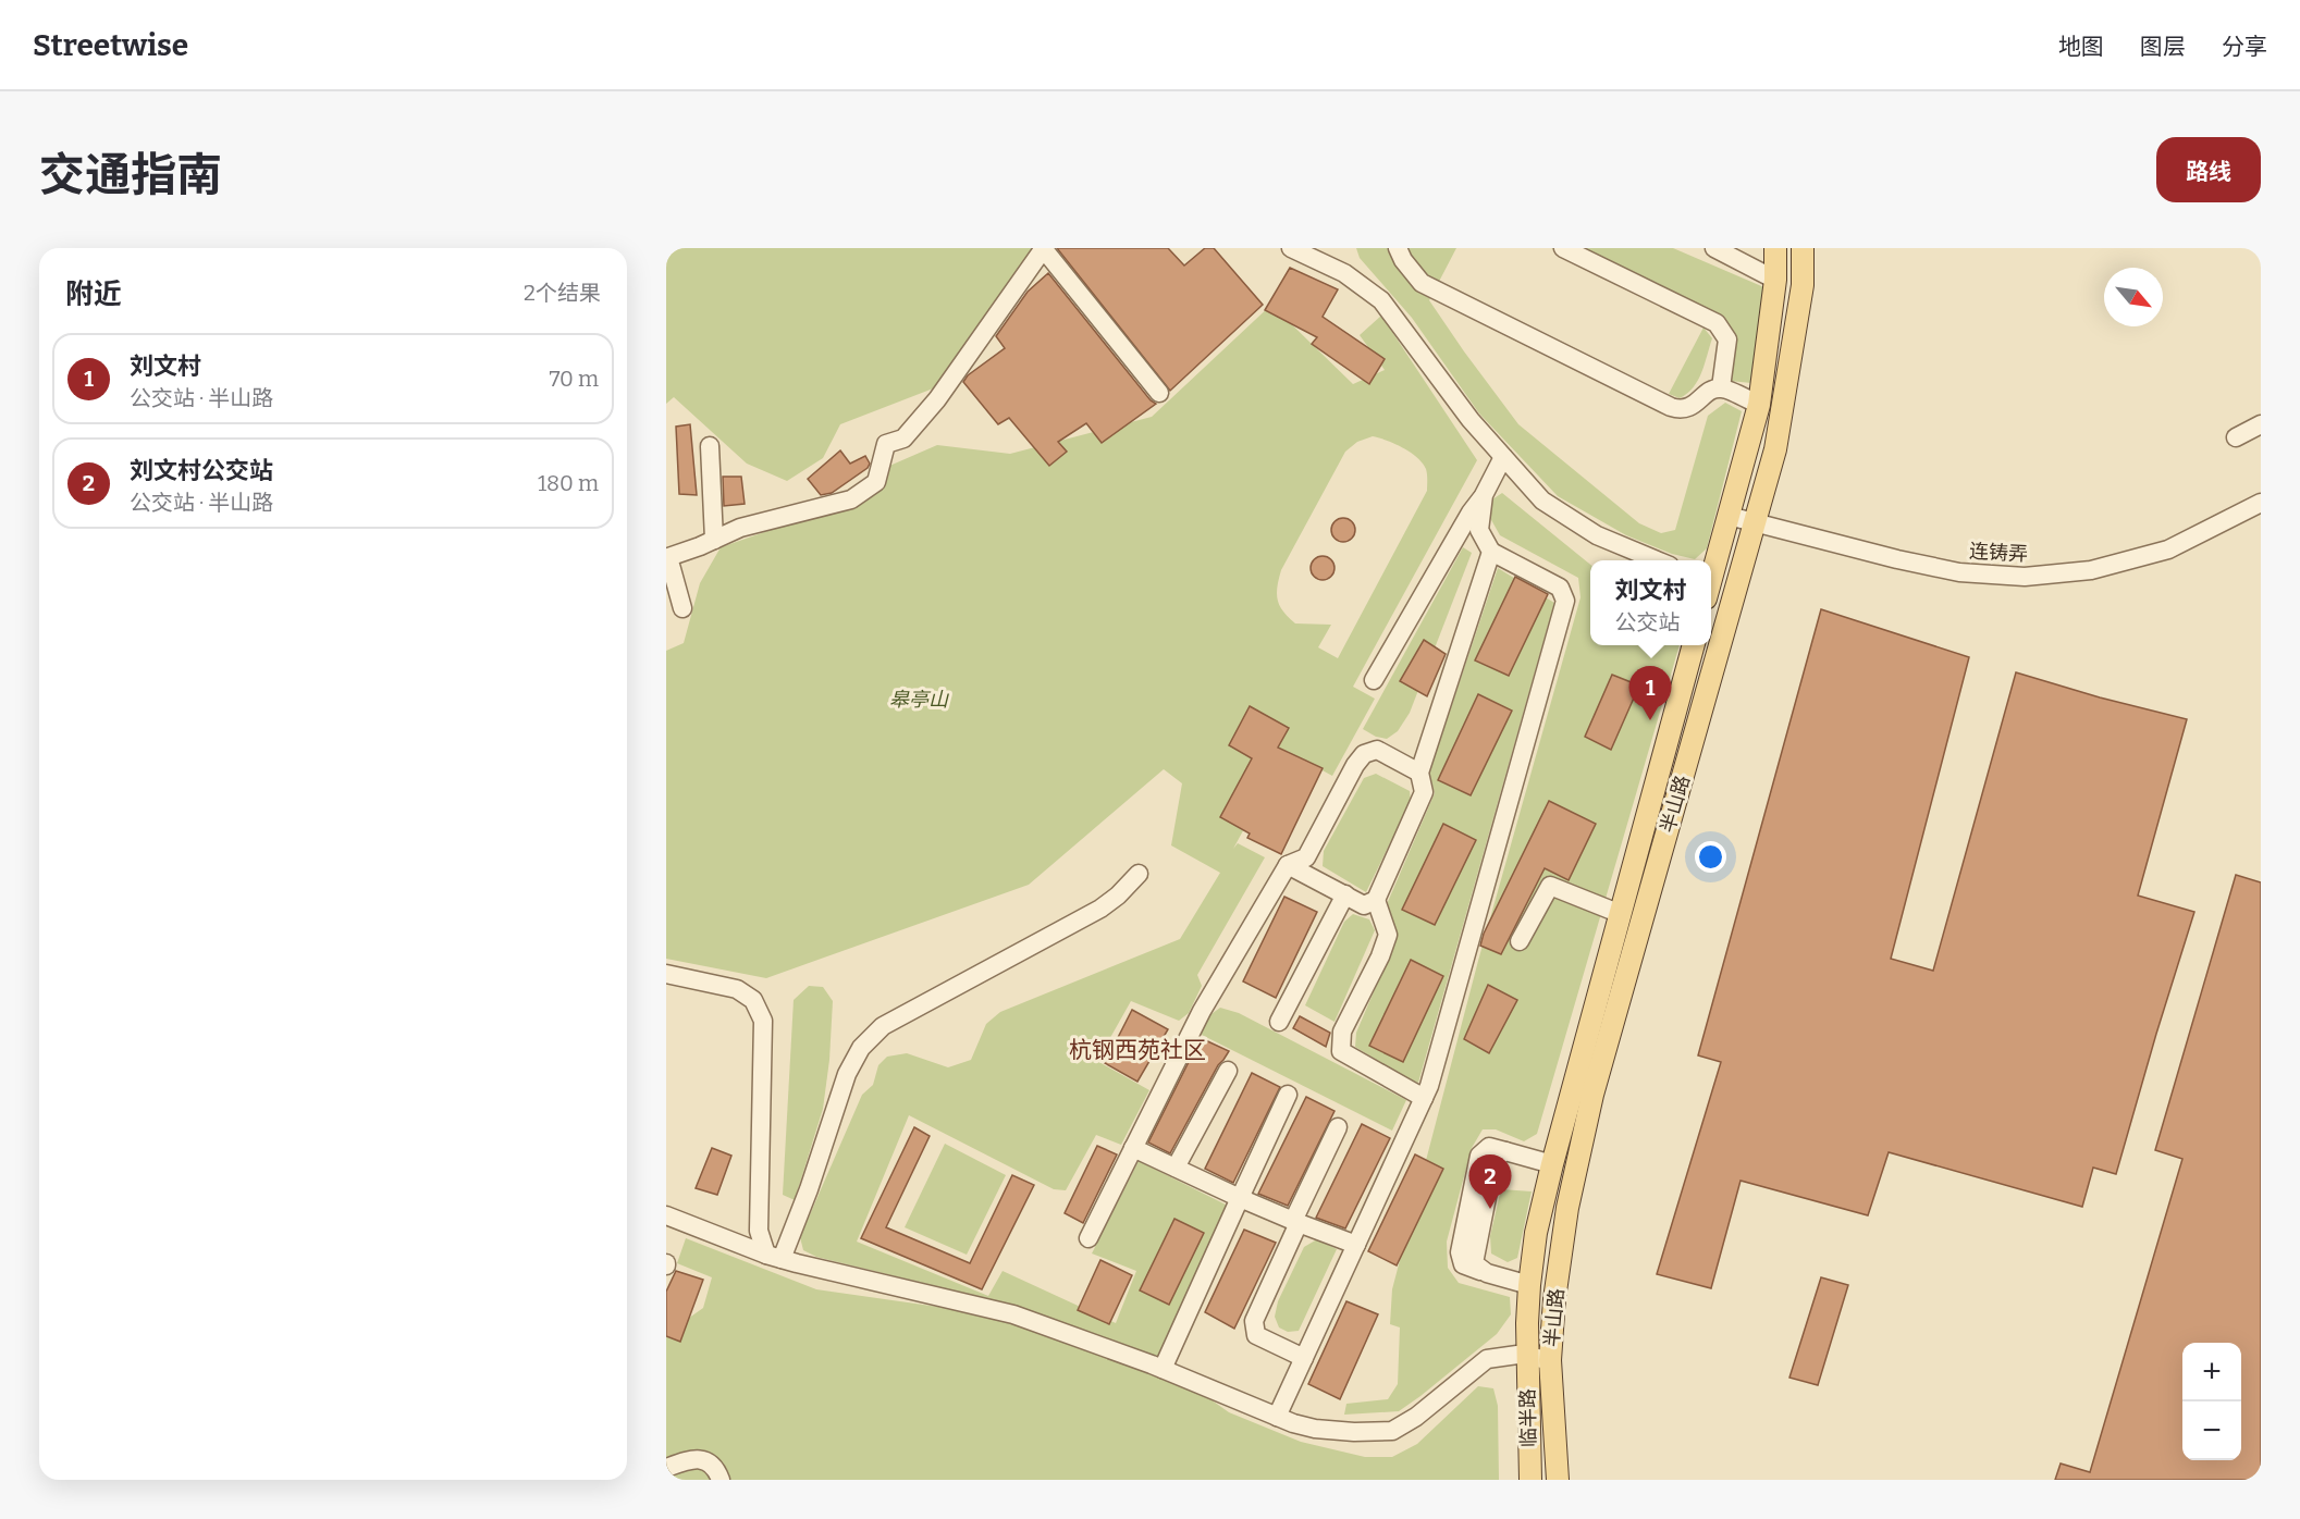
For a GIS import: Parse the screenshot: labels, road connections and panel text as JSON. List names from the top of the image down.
{
  "streets": {
    "main road": ["半山路", "临半路"],
    "street": ["连铸弄"]
  },
  "crossings": [
    ["连铸弄", "半山路"],
    ["半山路", "临半路"]
  ],
  "districts": ["杭钢西苑社区"],
  "parks": ["皋亭山"],
  "north": "bottom right",
  "page": {
    "header": "Streetwise",
    "nav": ["地图", "图层", "分享"],
    "title": "交通指南",
    "buttons": "路线",
    "heading": ["附近", "2个结果"],
    "list": [
      {
        "mark": "1",
        "name": "刘文村",
        "note": "公交站 · 半山路",
        "value": "70 m"
      },
      {
        "mark": "2",
        "name": "刘文村公交站",
        "note": "公交站 · 半山路",
        "value": "180 m"
      }
    ],
    "popup": ["刘文村", "公交站"],
    "pins": ["1", "2"],
    "map_buttons": ["+", "−"]
  }
}
